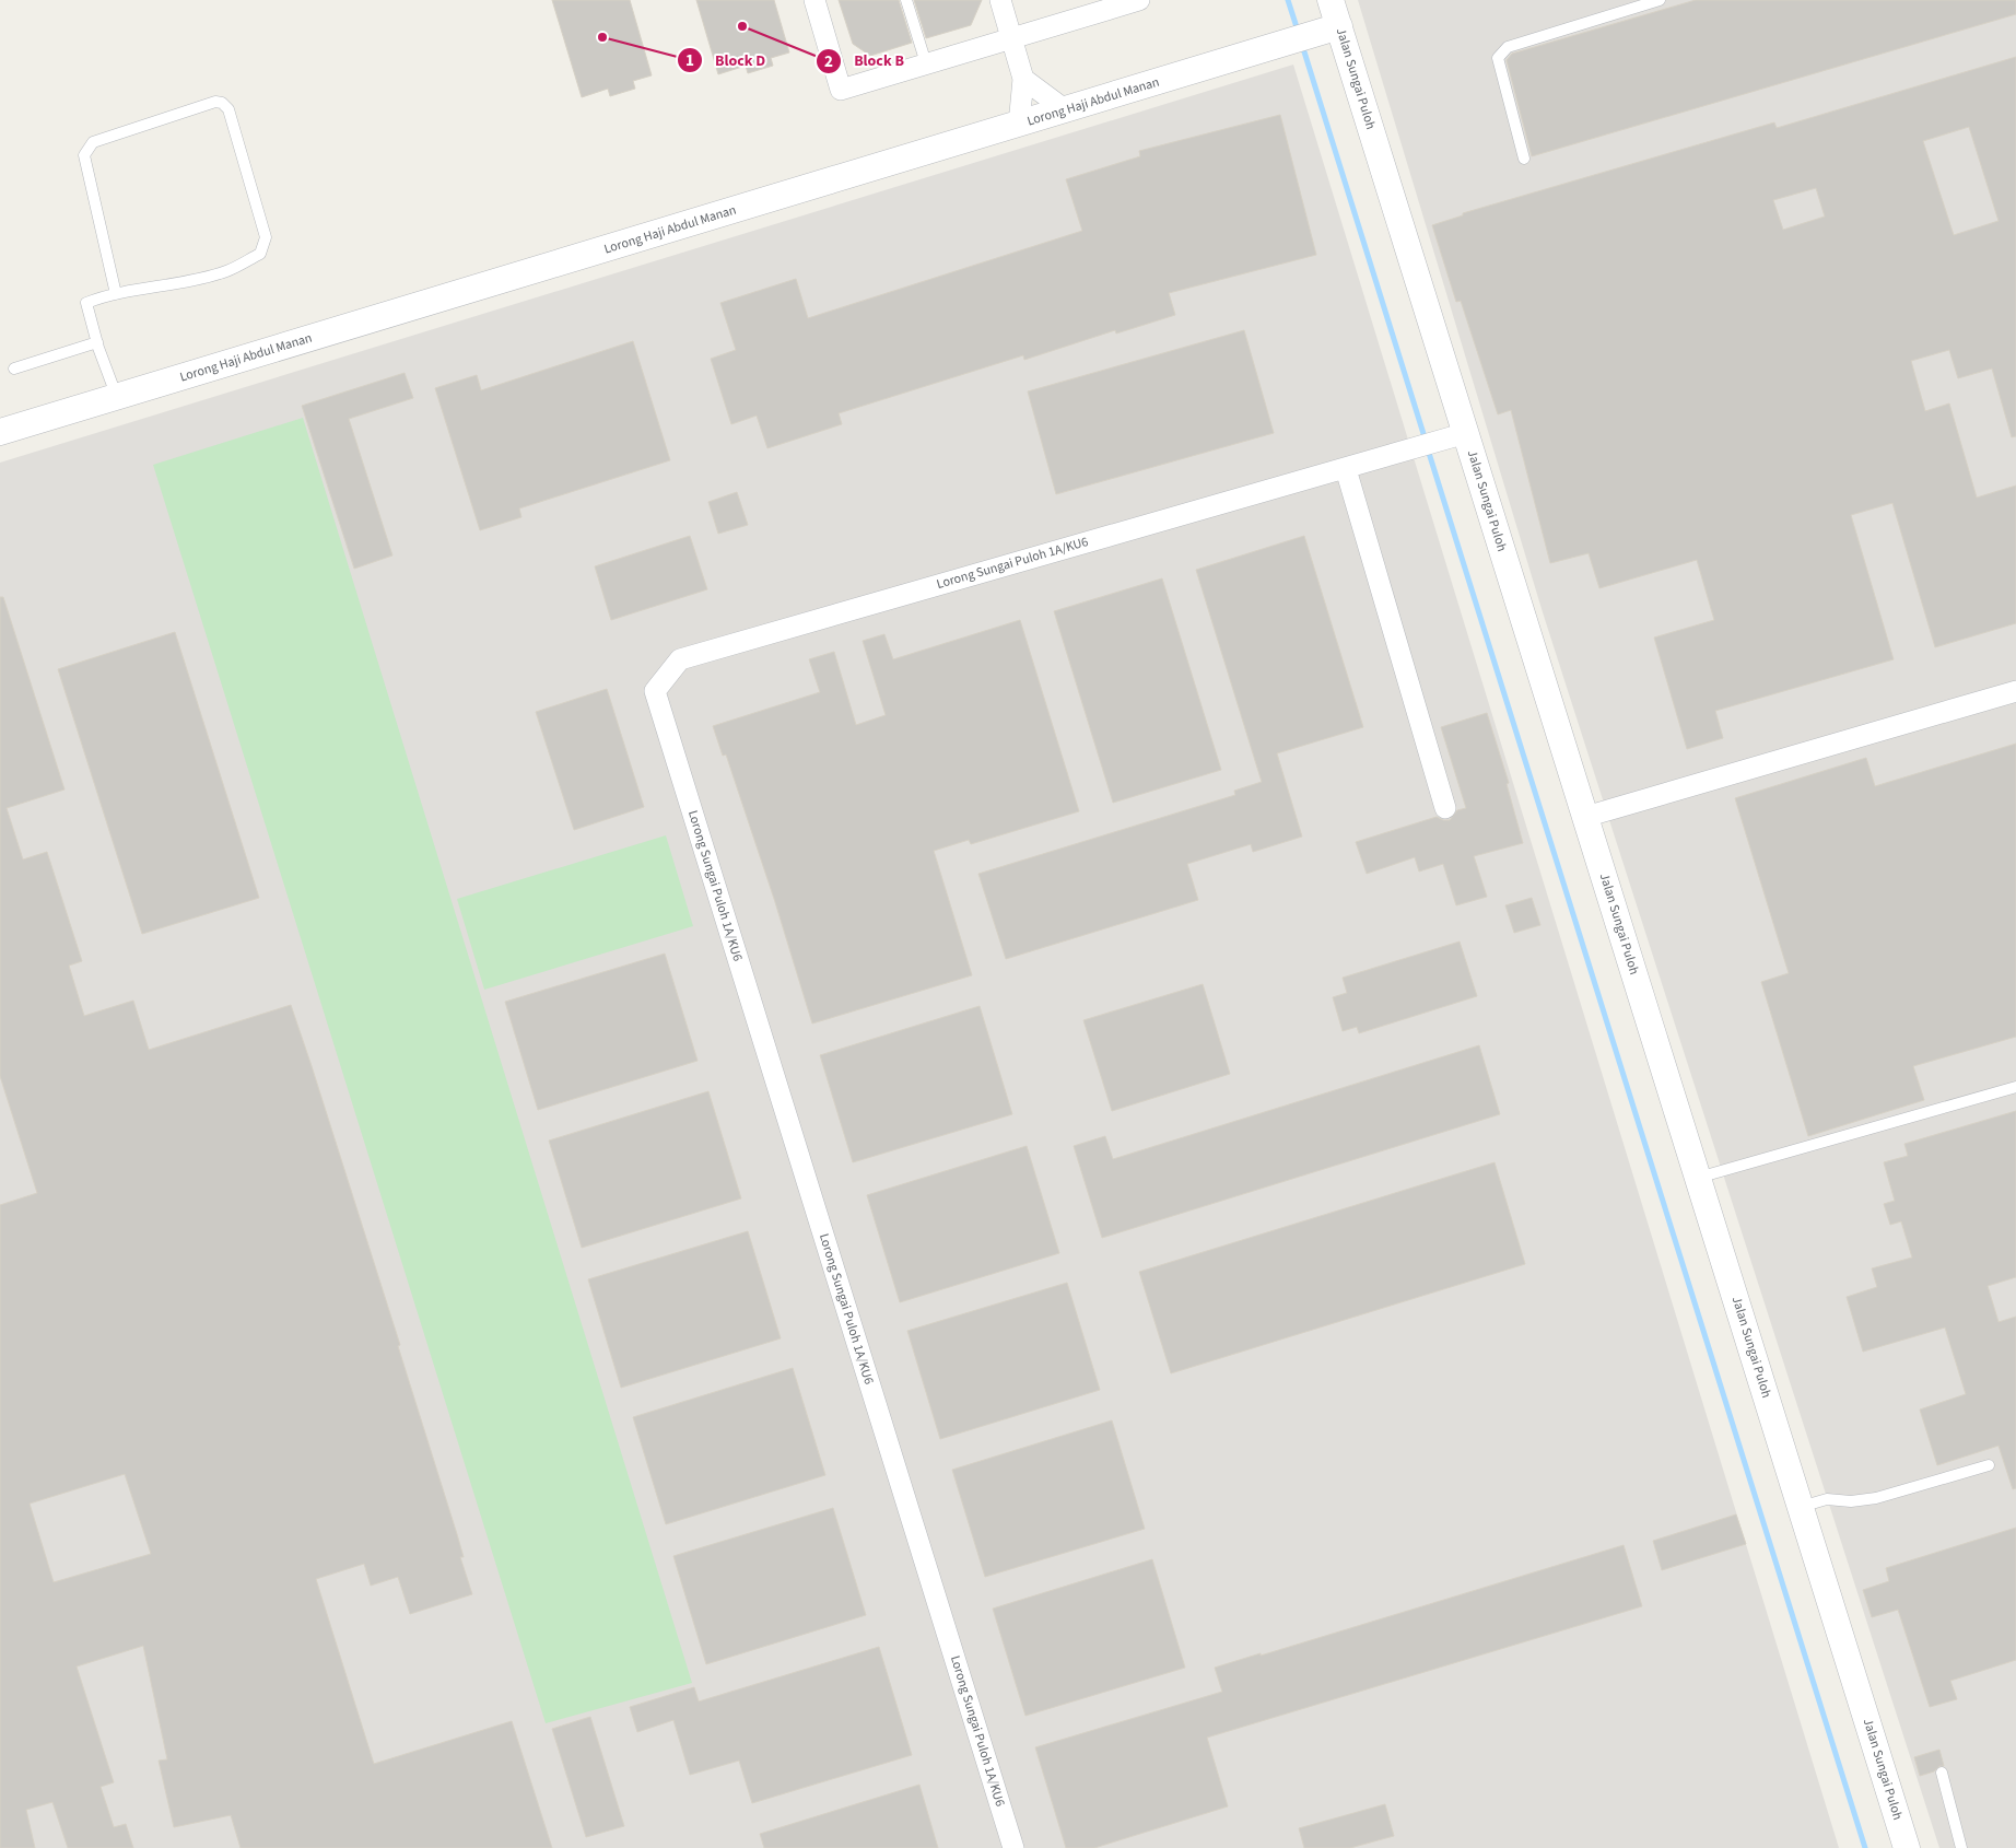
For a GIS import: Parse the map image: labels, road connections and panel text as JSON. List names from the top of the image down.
{
  "streets": {
    "street": ["Jalan Sungai Puloh", "Lorong Haji Abdul Manan", "Lorong Sungai Puloh 1A/KU6"]
  },
  "crossings": [
    ["Jalan Sungai Puloh", "Lorong Haji Abdul Manan"],
    ["Jalan Sungai Puloh", "Lorong Sungai Puloh 1A/KU6"]
  ],
  "places": ["Block B", "Block D"]
}
